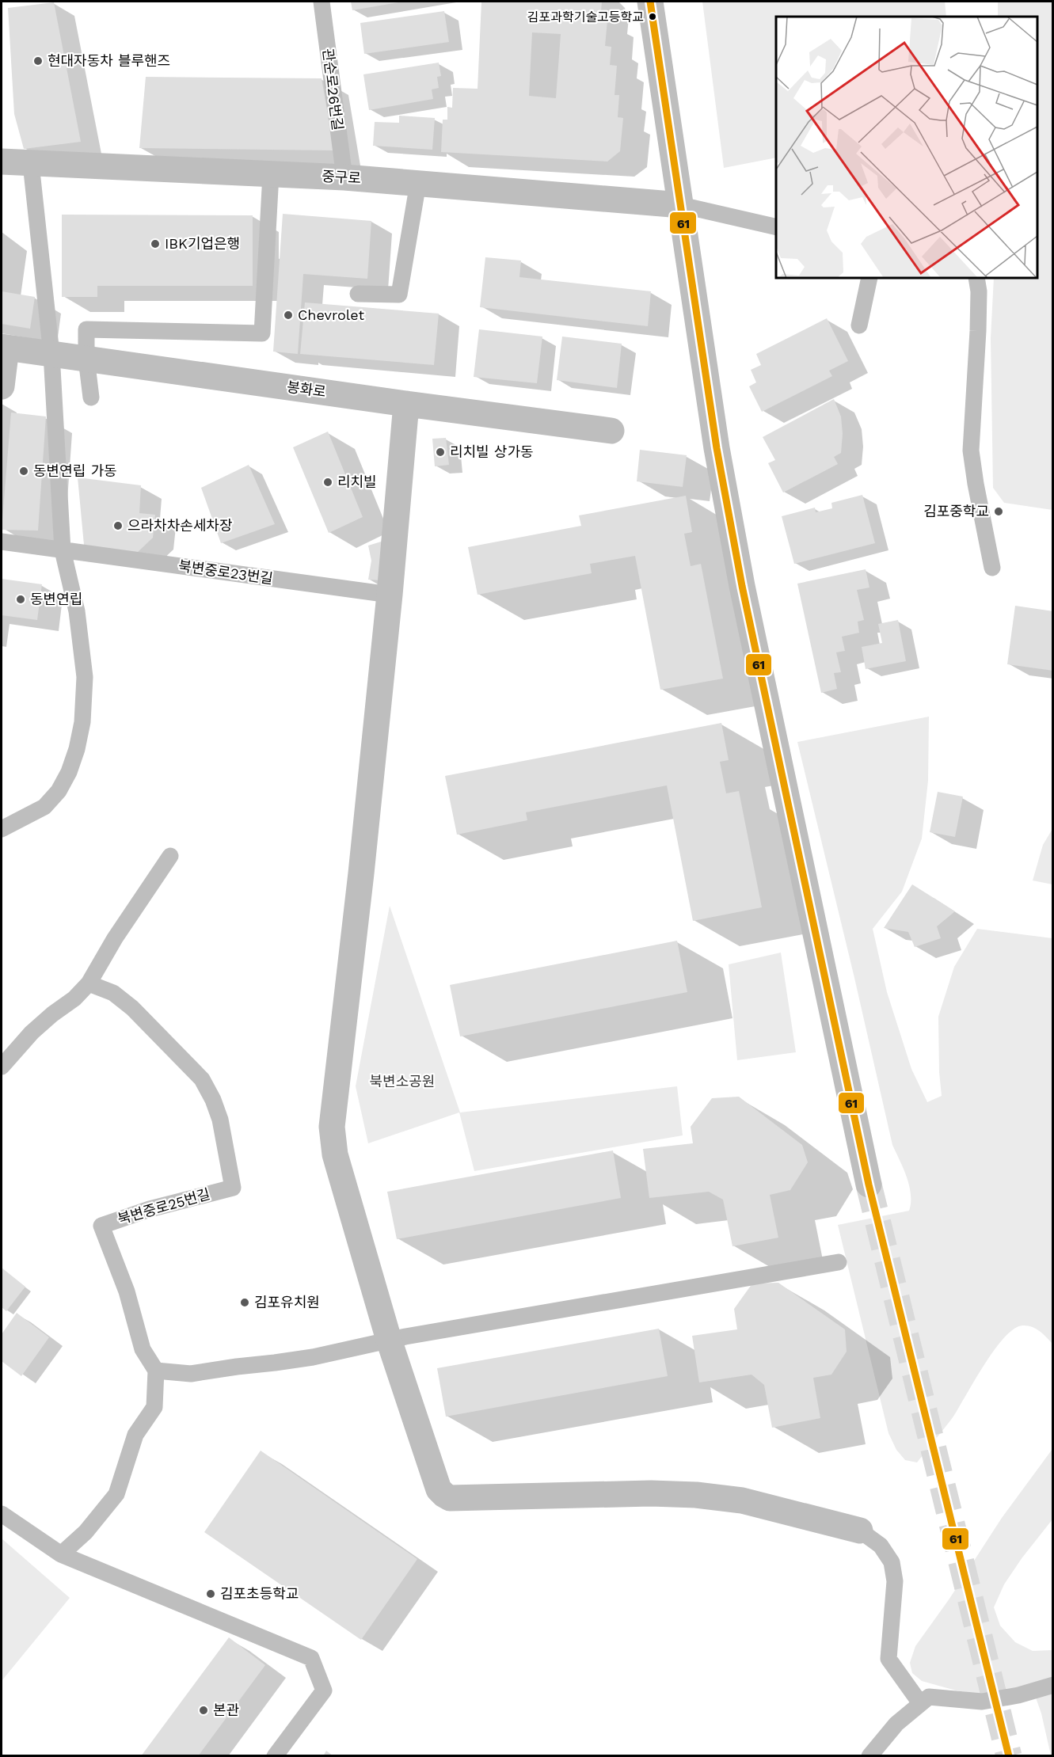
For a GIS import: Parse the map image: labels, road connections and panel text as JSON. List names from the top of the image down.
{
  "streets": {
    "street": ["중구로", "봉화로"],
    "lane": ["관순로26번길", "북변중로23번길", "북변중로25번길"]
  },
  "crossings": [
    ["관순로26번길", "중구로"]
  ],
  "parks": ["북변소공원"],
  "places": [
    "김포과학기술고등학교",
    "현대자동차 블루핸즈",
    "IBK기업은행",
    "Chevrolet",
    "리치빌 상가동",
    "동변연립 가동",
    "리치빌",
    "김포중학교",
    "으라차차손세차장",
    "동변연립",
    "김포유치원",
    "김포초등학교",
    "본관"
  ],
  "lines": ["transit line 61"]
}
